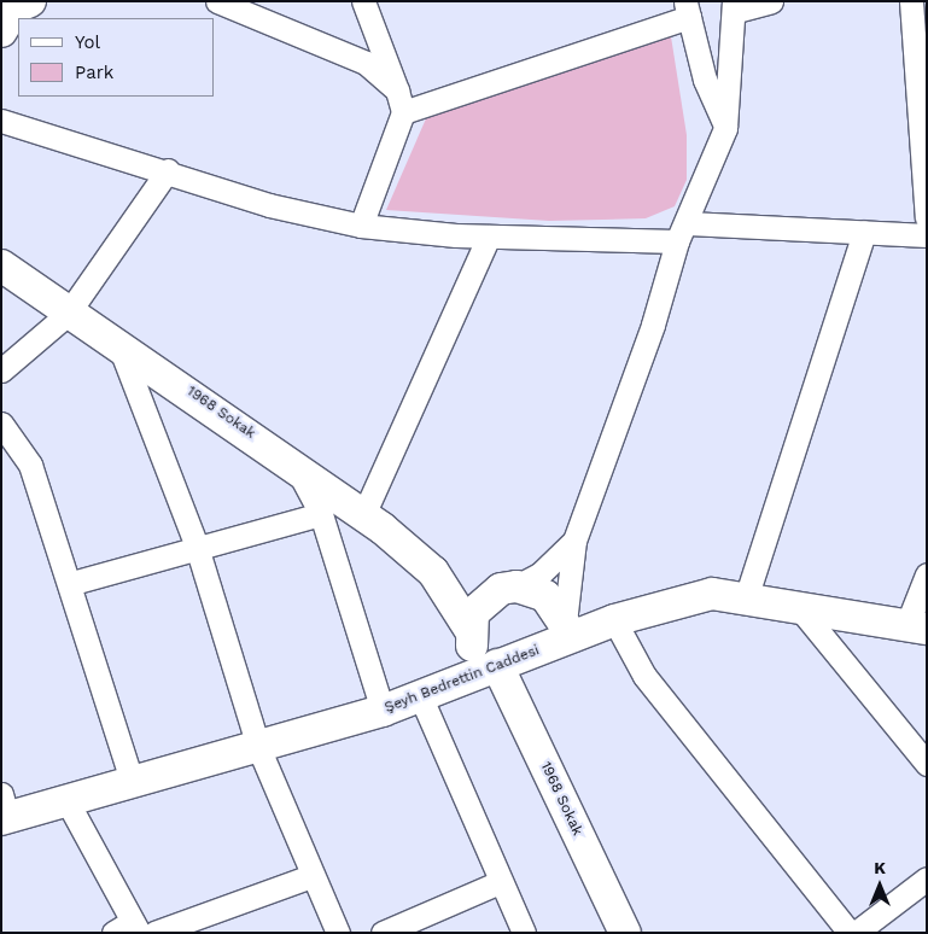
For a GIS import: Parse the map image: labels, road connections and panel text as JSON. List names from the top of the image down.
{
  "streets": {
    "street": ["1968 Sokak", "Şeyh Bedrettin Caddesi"]
  },
  "crossings": [
    ["1968 Sokak", "Şeyh Bedrettin Caddesi"]
  ],
  "legend": ["Yol", "Park"],
  "north": "top"
}
